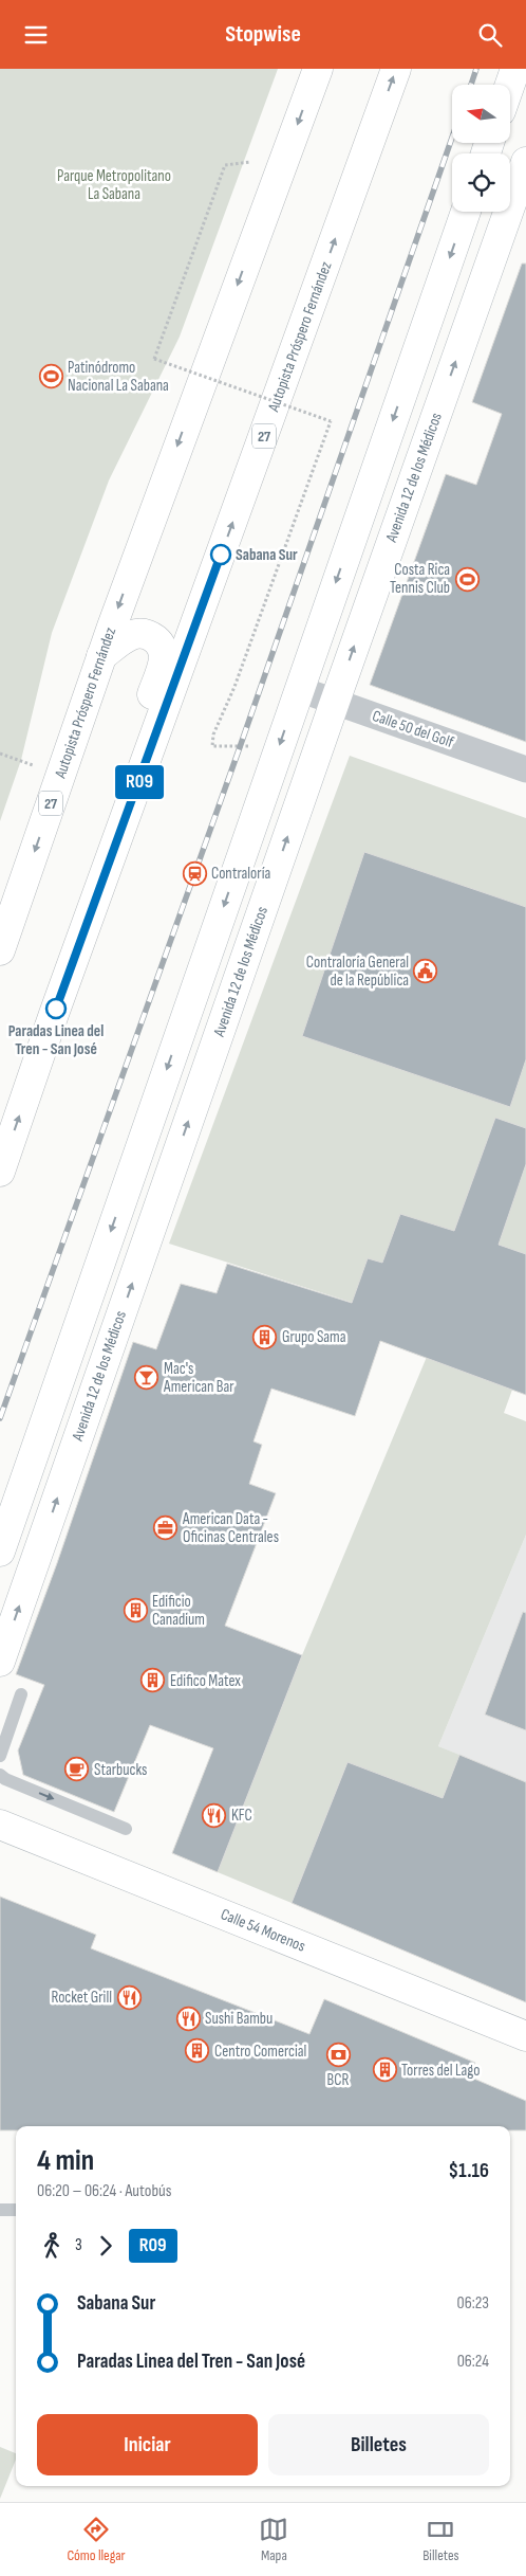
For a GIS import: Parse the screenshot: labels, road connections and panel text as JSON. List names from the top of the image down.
{
  "streets": {
    "main road": [
      "Autopista Próspero Fernández",
      "27",
      "Avenida 12 de los Médicos",
      "Calle 54 Morenos"
    ],
    "street": ["Calle 50 del Golf"]
  },
  "crossings": [
    ["Avenida 12 de los Médicos", "Calle 50 del Golf"]
  ],
  "parks": ["Parque Metropolitano La Sabana"],
  "places": {
    "sports": ["Patinódromo Nacional La Sabana", "Costa Rica Tennis Club"],
    "other": ["Sabana Sur", "Paradas Linea del Tren - San José"],
    "station": ["Contraloría"],
    "public building": ["Contraloría General de la República"],
    "building": [
      "Grupo Sama",
      "Edificio Canadium",
      "Edifico Matex",
      "Centro Comercial",
      "Torres del Lago"
    ],
    "bar": ["Mac's American Bar"],
    "office": ["American Data - Oficinas Centrales"],
    "cafe": ["Starbucks"],
    "restaurant": ["KFC", "Rocket Grill", "Sushi Bambu"],
    "bank": ["BCR"]
  },
  "lines": ["bus line R09"],
  "north": "left",
  "page": {
    "header": "Stopwise",
    "on_map": "R09",
    "heading": ["4 min", "06:20 – 06:24 · Autobús", "$1.16"],
    "legs": ["3", "R09"],
    "list": [
      {
        "name": "Sabana Sur",
        "value": "06:23"
      },
      {
        "name": "Paradas Linea del Tren - San José",
        "value": "06:24"
      }
    ],
    "buttons": ["Iniciar", "Billetes"],
    "tabs": ["Cómo llegar", "Mapa", "Billetes"]
  }
}
